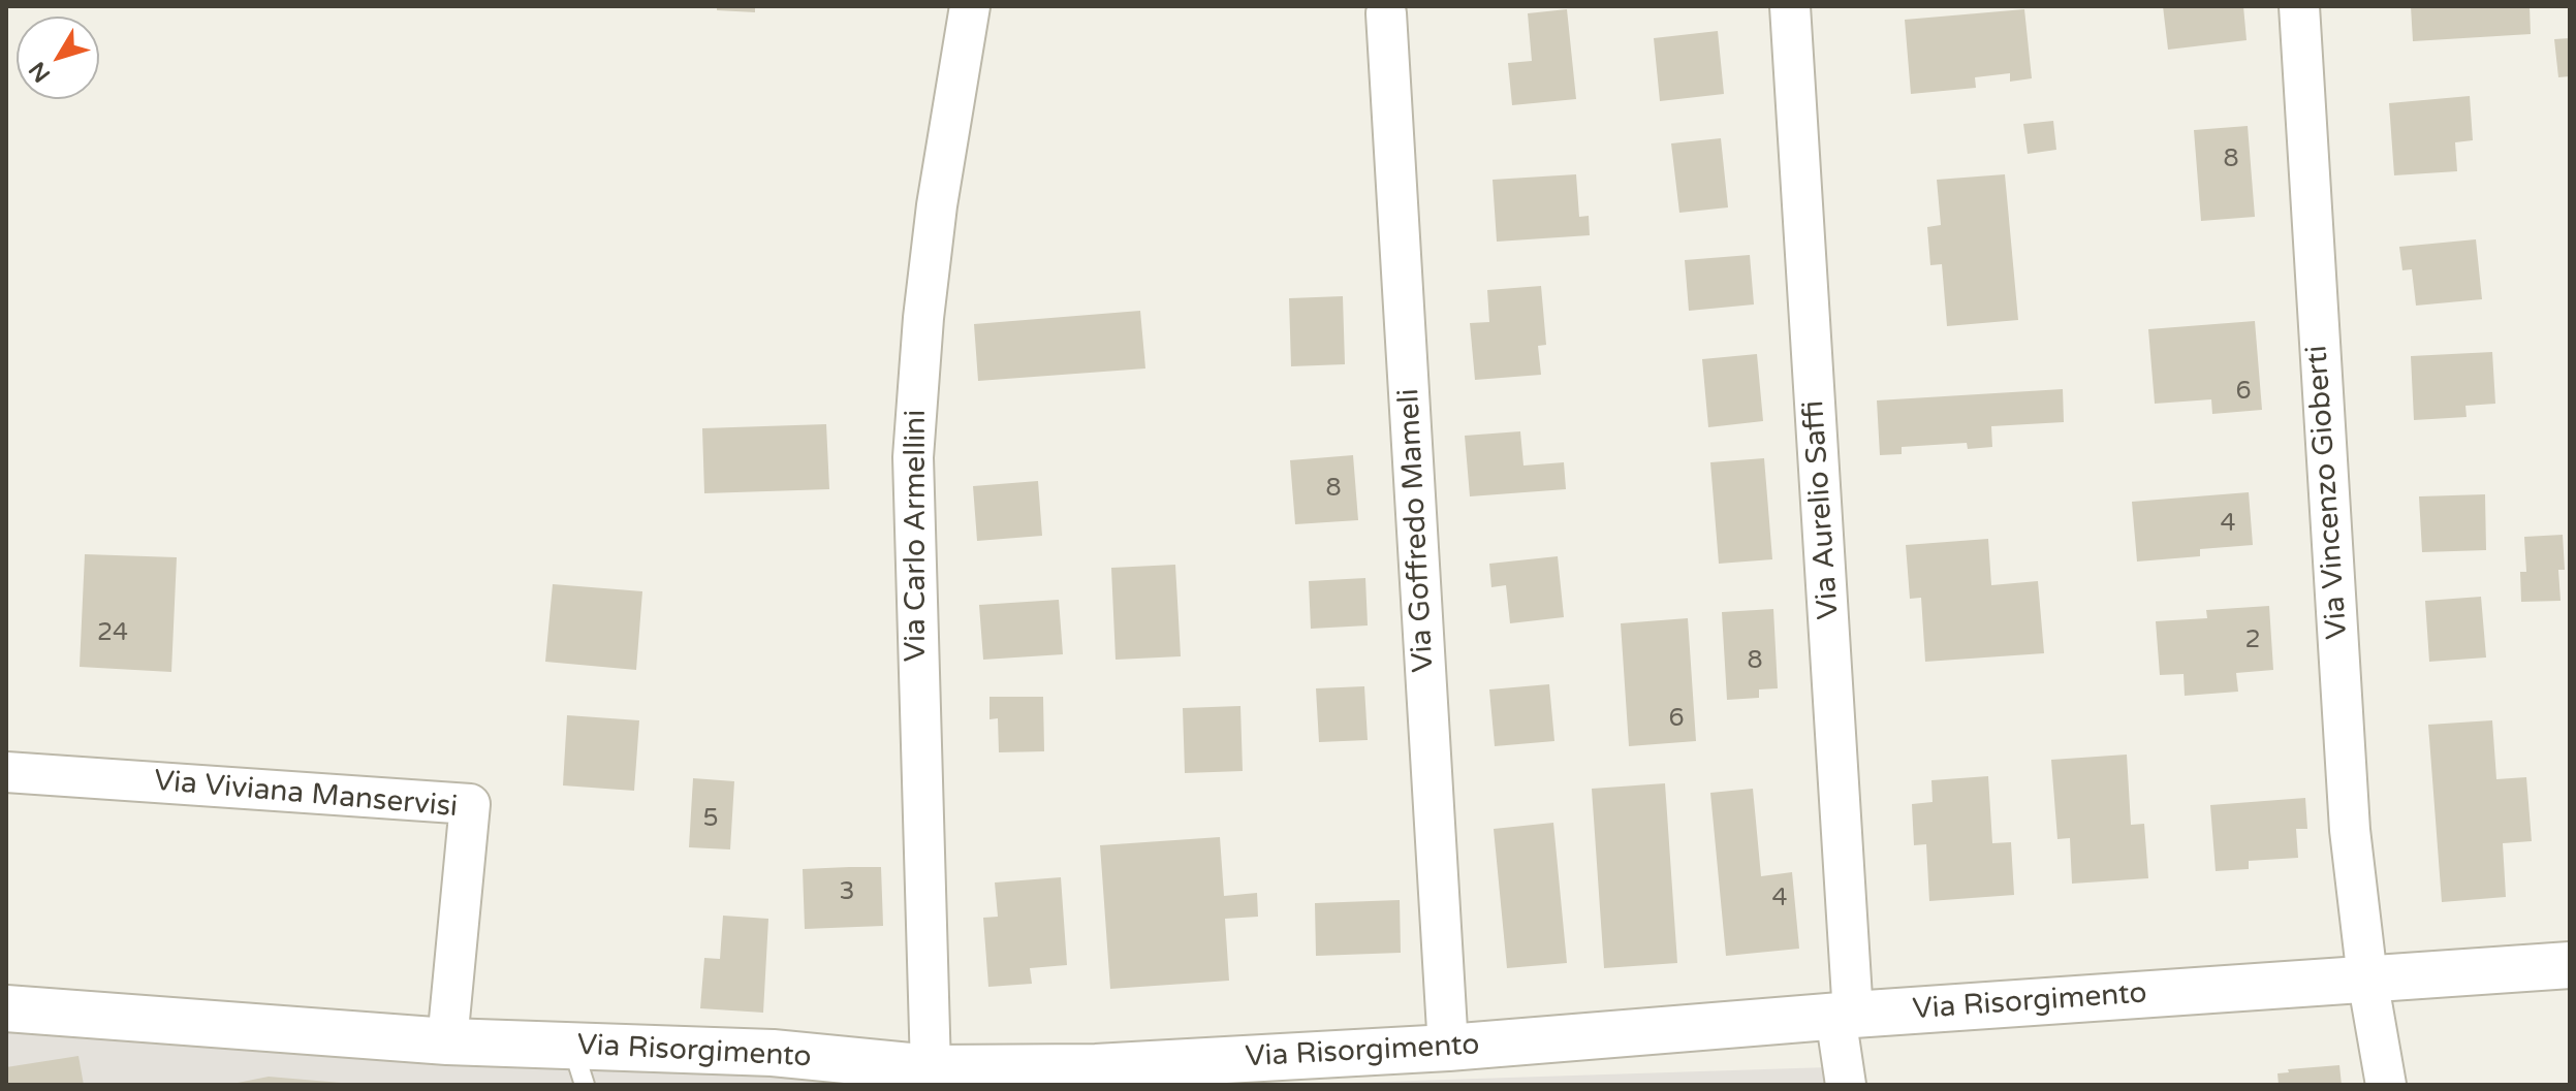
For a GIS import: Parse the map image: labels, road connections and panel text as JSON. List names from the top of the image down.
{
  "streets": {
    "street": [
      "Via Vincenzo Gioberti",
      "Via Aurelio Saffi",
      "Via Goffredo Mameli",
      "Via Carlo Armellini",
      "Via Viviana Manservisi",
      "Via Risorgimento"
    ]
  },
  "crossings": [
    ["Via Vincenzo Gioberti", "Via Risorgimento"],
    ["Via Aurelio Saffi", "Via Risorgimento"],
    ["Via Goffredo Mameli", "Via Risorgimento"],
    ["Via Carlo Armellini", "Via Risorgimento"],
    ["Via Viviana Manservisi", "Via Risorgimento"]
  ],
  "house_numbers": [
    "8",
    "6",
    "8",
    "4",
    "24",
    "2",
    "8",
    "6",
    "5",
    "3",
    "4"
  ],
  "north": "bottom left"
}
